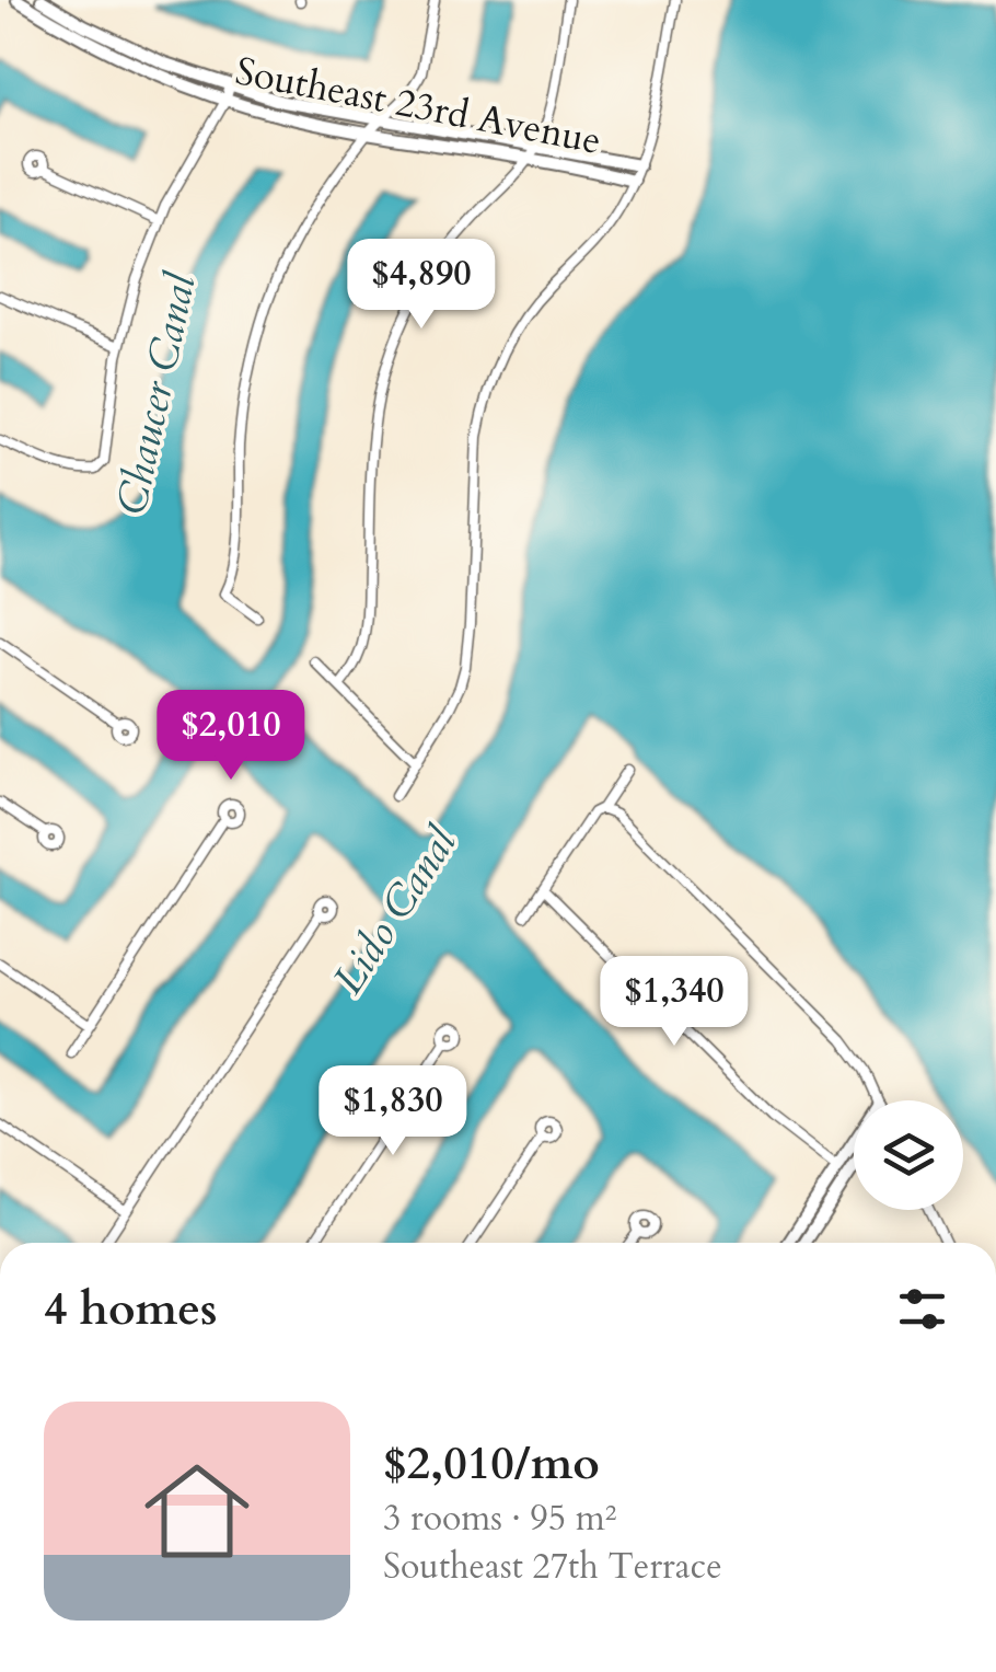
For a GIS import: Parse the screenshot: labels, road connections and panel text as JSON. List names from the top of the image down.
{
  "streets": {
    "street": ["Southeast 23rd Avenue"]
  },
  "water": ["Chaucer Canal", "Lido Canal"],
  "page": {
    "price": [
      "$4,890",
      "$2,010",
      "$1,340",
      "$1,830"
    ],
    "heading": "4 homes",
    "list": [
      {
        "name": "$2,010/mo",
        "note": "3 rooms · 95 m² · Southeast 27th Terrace"
      }
    ]
  }
}
